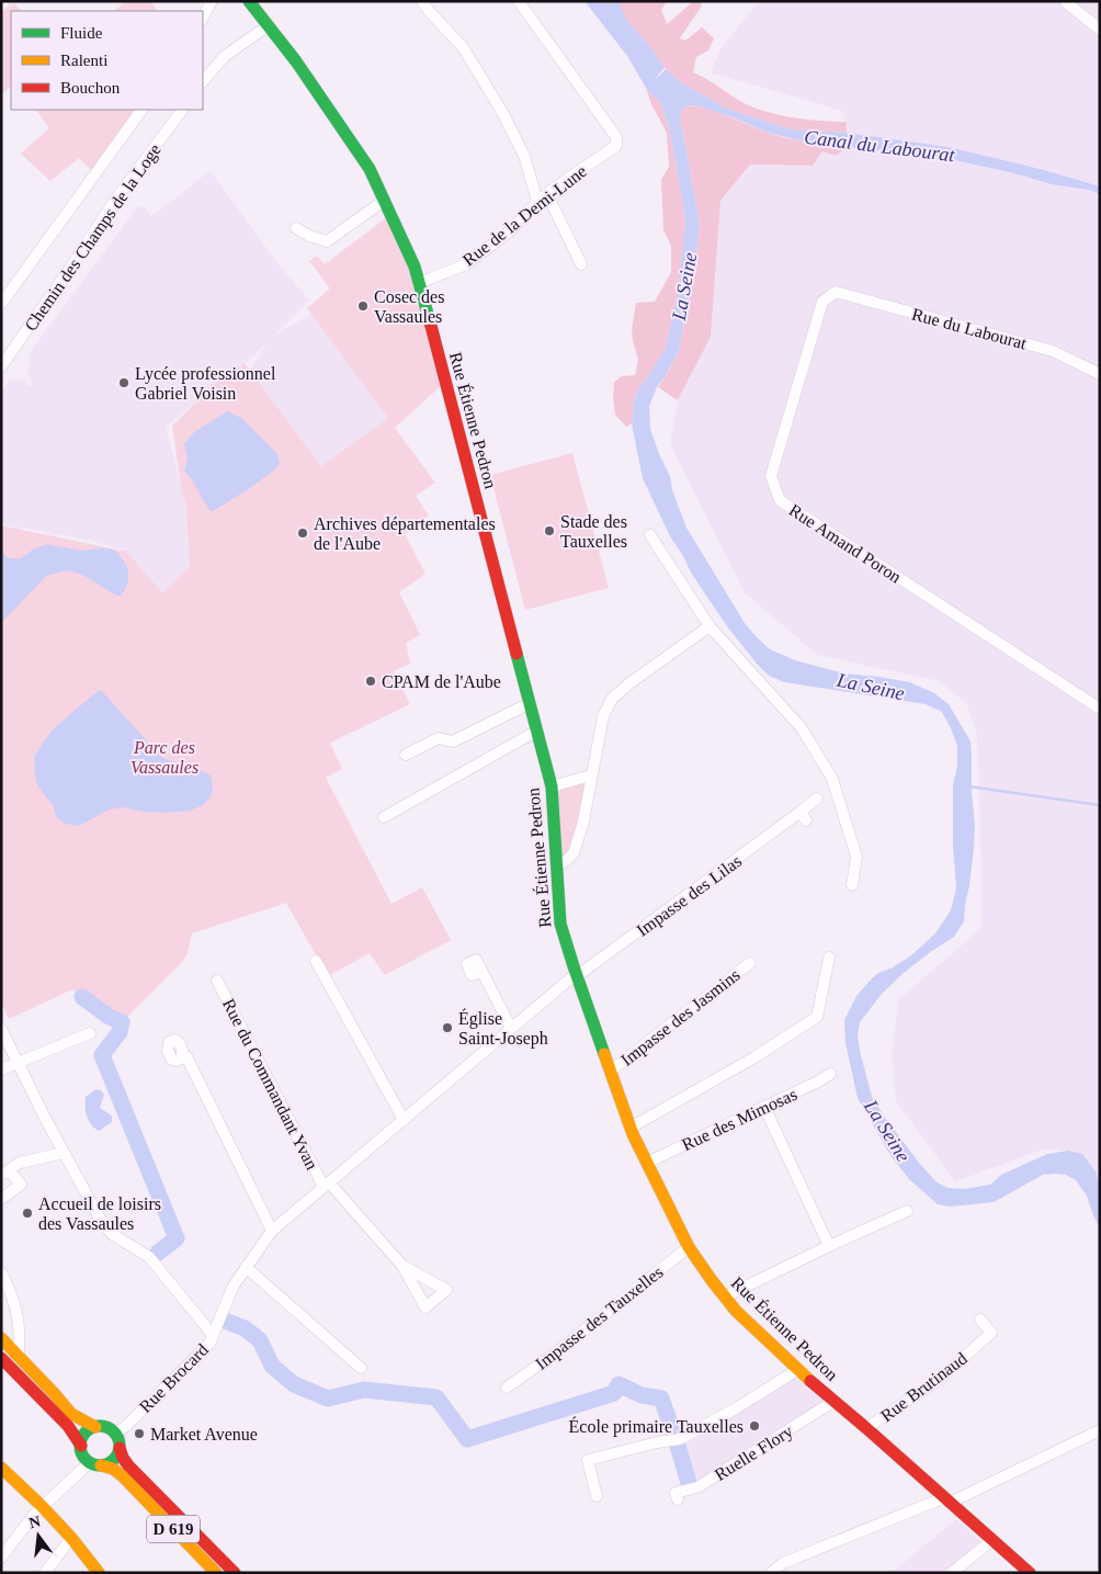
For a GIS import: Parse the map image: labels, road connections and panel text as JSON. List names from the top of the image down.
{
  "streets": {
    "street": [
      "Rue de la Demi-Lune",
      "Chemin des Champs de la Loge",
      "Rue du Labourat",
      "Rue Étienne Pedron",
      "Rue Amand Poron",
      "Impasse des Lilas",
      "Impasse des Jasmins",
      "Rue du Commandant Yvan",
      "Rue des Mimosas",
      "Impasse des Tauxelles",
      "Rue Brocard",
      "Rue Brutinaud",
      "Ruelle Flory",
      "D 619"
    ]
  },
  "crossings": [
    ["Rue de la Demi-Lune", "Rue Étienne Pedron"],
    ["Rue du Labourat", "Rue Amand Poron"],
    ["Rue Étienne Pedron", "Impasse des Lilas"],
    ["Rue Étienne Pedron", "Impasse des Jasmins"],
    ["Rue Étienne Pedron", "Rue des Mimosas"],
    ["Rue Étienne Pedron", "Impasse des Tauxelles"],
    ["Rue Étienne Pedron", "Rue Brocard"],
    ["Rue Étienne Pedron", "Rue Brutinaud"],
    ["Rue Étienne Pedron", "Ruelle Flory"],
    ["Impasse des Lilas", "Rue Brocard"],
    ["Rue du Commandant Yvan", "Rue Brocard"],
    ["Rue Brocard", "D 619"]
  ],
  "water": ["Canal du Labourat", "La Seine"],
  "parks": ["Parc des Vassaules"],
  "places": [
    "Cosec des Vassaules",
    "Lycée professionnel Gabriel Voisin",
    "Stade des Tauxelles",
    "Archives départementales de l'Aube",
    "CPAM de l'Aube",
    "Église Saint-Joseph",
    "Accueil de loisirs des Vassaules",
    "École primaire Tauxelles",
    "Market Avenue"
  ],
  "legend": ["Fluide", "Ralenti", "Bouchon"],
  "north": "top"
}
